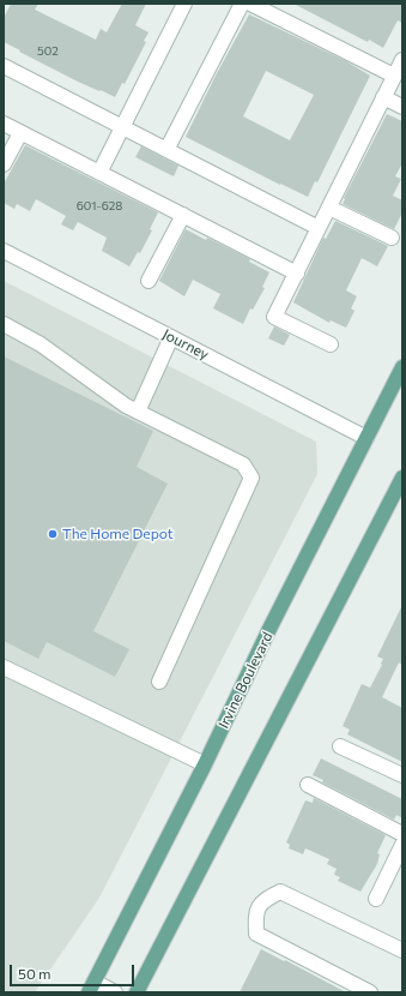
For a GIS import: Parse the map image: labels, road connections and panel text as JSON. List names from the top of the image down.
{
  "streets": {
    "main road": ["Irvine Boulevard"],
    "street": ["Journey"]
  },
  "crossings": [
    ["Journey", "Irvine Boulevard"]
  ],
  "places": ["The Home Depot"],
  "house_numbers": ["502", "601-628"],
  "scale_bar": "50 m"
}
